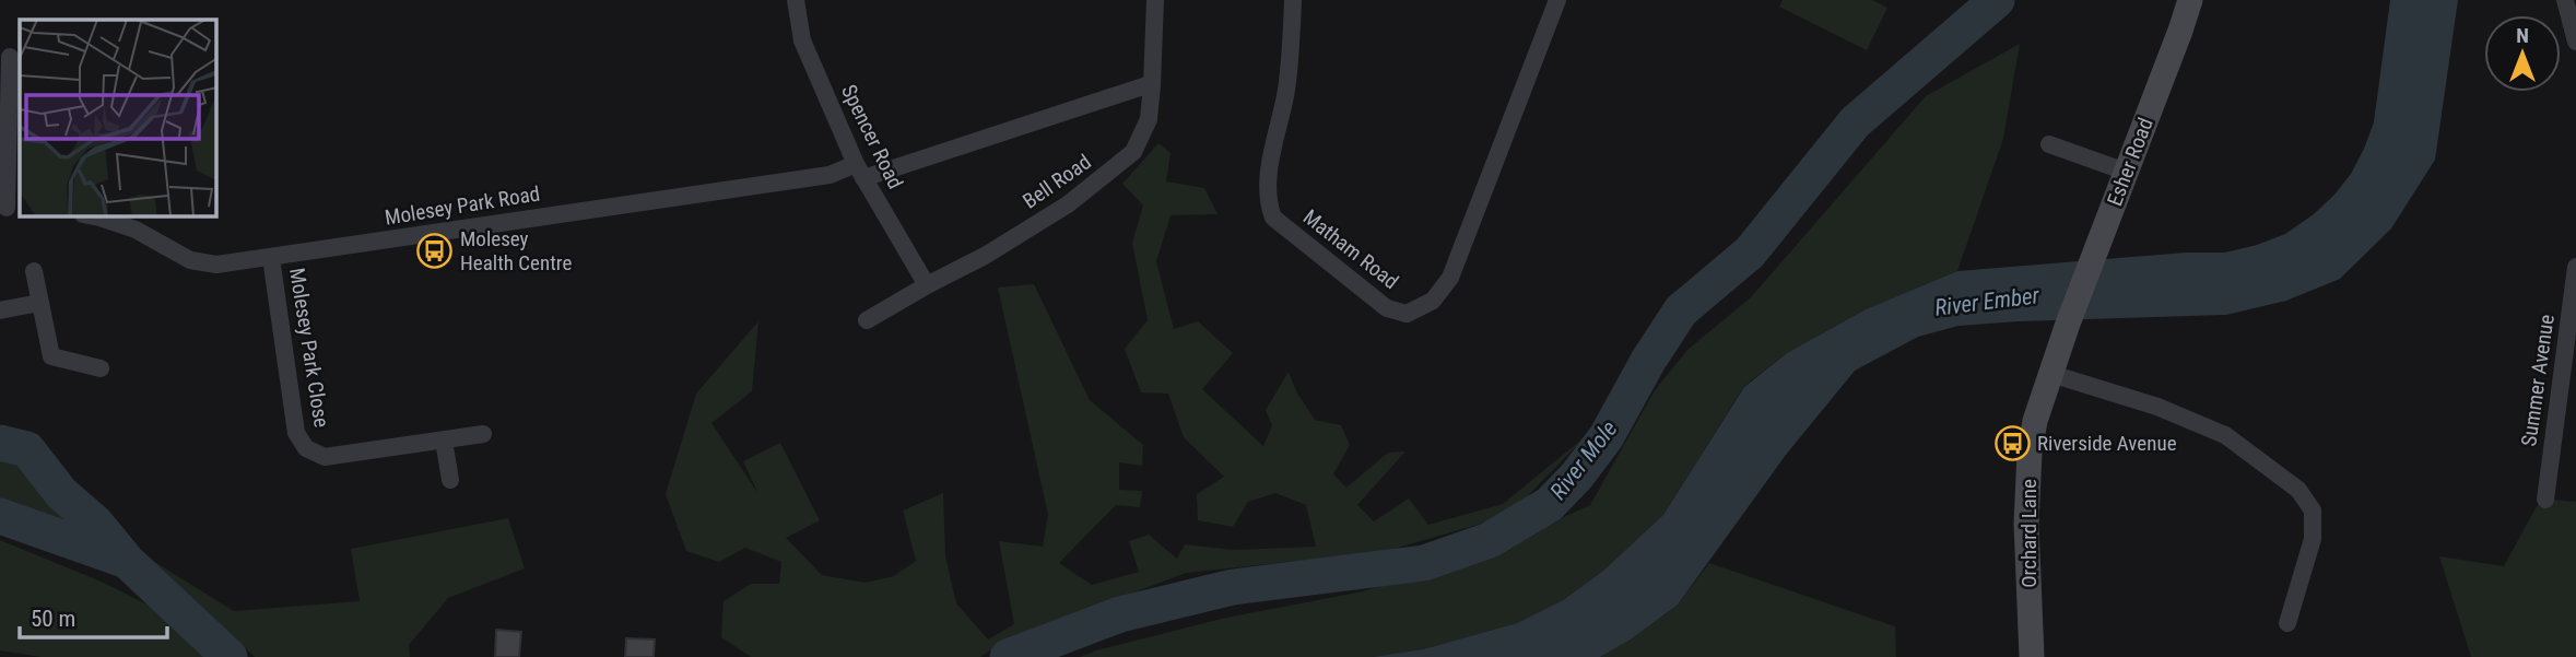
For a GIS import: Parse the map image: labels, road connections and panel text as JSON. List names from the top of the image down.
{
  "streets": {
    "main road": ["Esher Road", "Orchard Lane"],
    "street": [
      "Spencer Road",
      "Bell Road",
      "Molesey Park Road",
      "Matham Road",
      "Molesey Park Close",
      "Summer Avenue"
    ]
  },
  "crossings": [
    ["Spencer Road", "Bell Road"],
    ["Spencer Road", "Molesey Park Road"],
    ["Esher Road", "Orchard Lane"],
    ["Bell Road", "Molesey Park Road"],
    ["Molesey Park Road", "Molesey Park Close"]
  ],
  "water": ["River Ember", "River Mole"],
  "places": {
    "bus stop": ["Molesey Health Centre", "Riverside Avenue"]
  },
  "scale_bar": "50 m",
  "north": "top"
}
